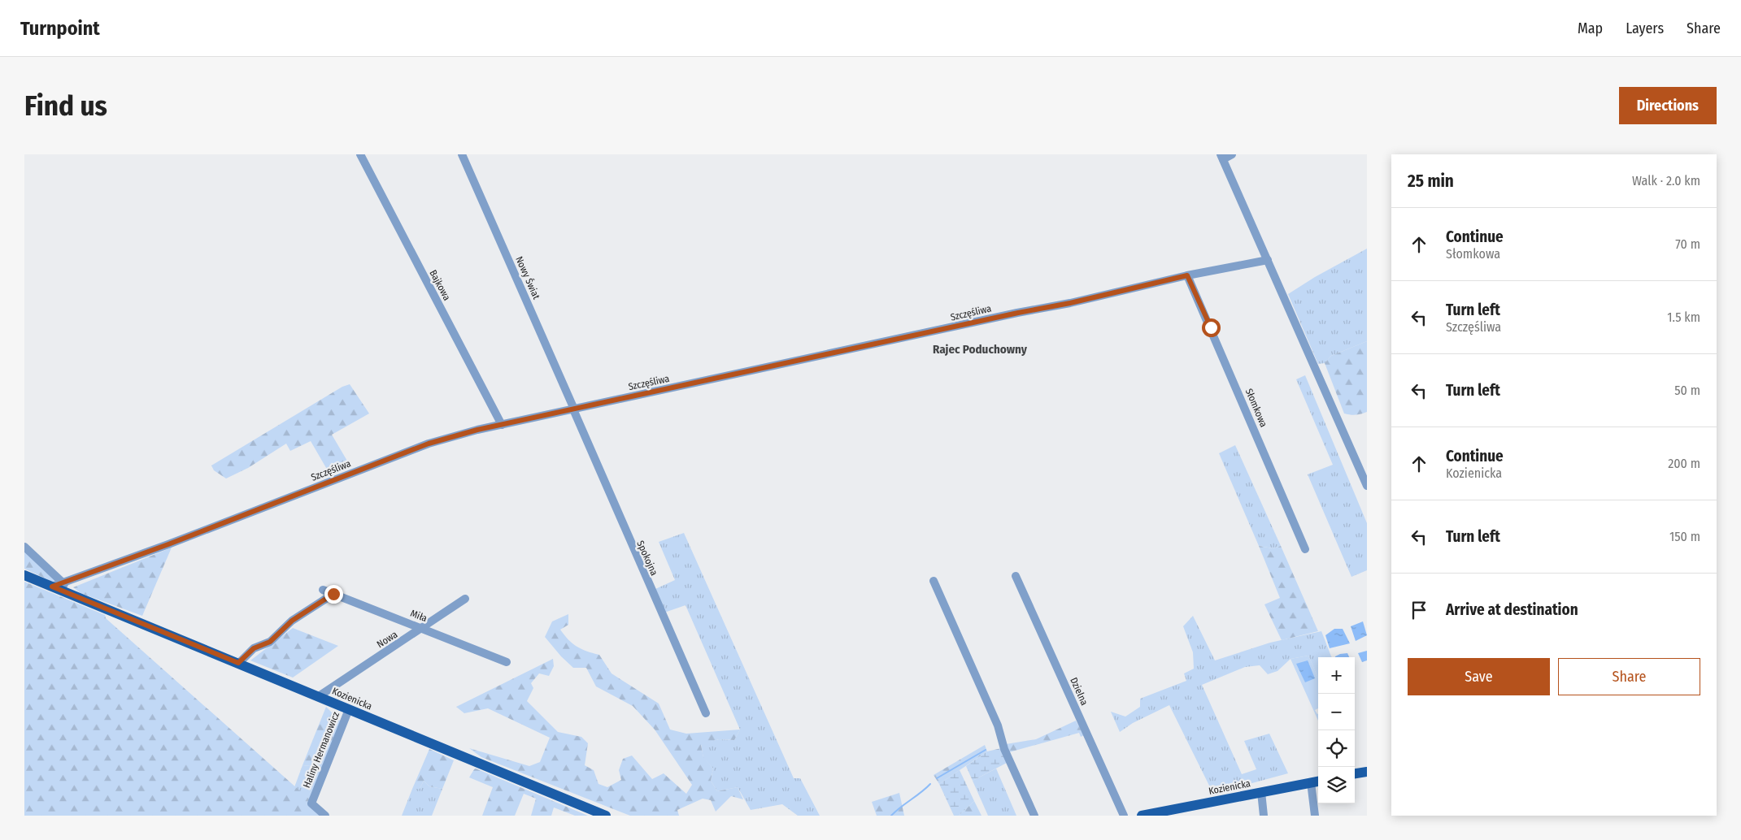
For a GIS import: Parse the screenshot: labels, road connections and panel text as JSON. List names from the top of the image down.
{
  "streets": {
    "main road": ["Kozienicka"],
    "street": [
      "Nowy Świat",
      "Bajkowa",
      "Szczęśliwa",
      "Słomkowa",
      "Spokojna",
      "Miła",
      "Nowa",
      "Dzielna",
      "Haliny Hermanowicz"
    ]
  },
  "crossings": [
    ["Nowy Świat", "Szczęśliwa"],
    ["Nowy Świat", "Spokojna"],
    ["Bajkowa", "Szczęśliwa"],
    ["Szczęśliwa", "Słomkowa"],
    ["Szczęśliwa", "Spokojna"],
    ["Szczęśliwa", "Kozienicka"],
    ["Miła", "Nowa"],
    ["Nowa", "Kozienicka"],
    ["Kozienicka", "Haliny Hermanowicz"]
  ],
  "districts": ["Rajec Poduchowny"],
  "page": {
    "header": "Turnpoint",
    "nav": ["Map", "Layers", "Share"],
    "buttons": [
      "Directions",
      ["Save", "Share"]
    ],
    "title": "Find us",
    "heading": ["25 min", "Walk · 2.0 km"],
    "list": [
      ["Continue", "Słomkowa", "70 m"],
      ["Turn left", "Szczęśliwa", "1.5 km"],
      ["Turn left", "50 m"],
      ["Continue", "Kozienicka", "200 m"],
      ["Turn left", "150 m"],
      "Arrive at destination"
    ],
    "map_buttons": ["+", "−"]
  }
}
